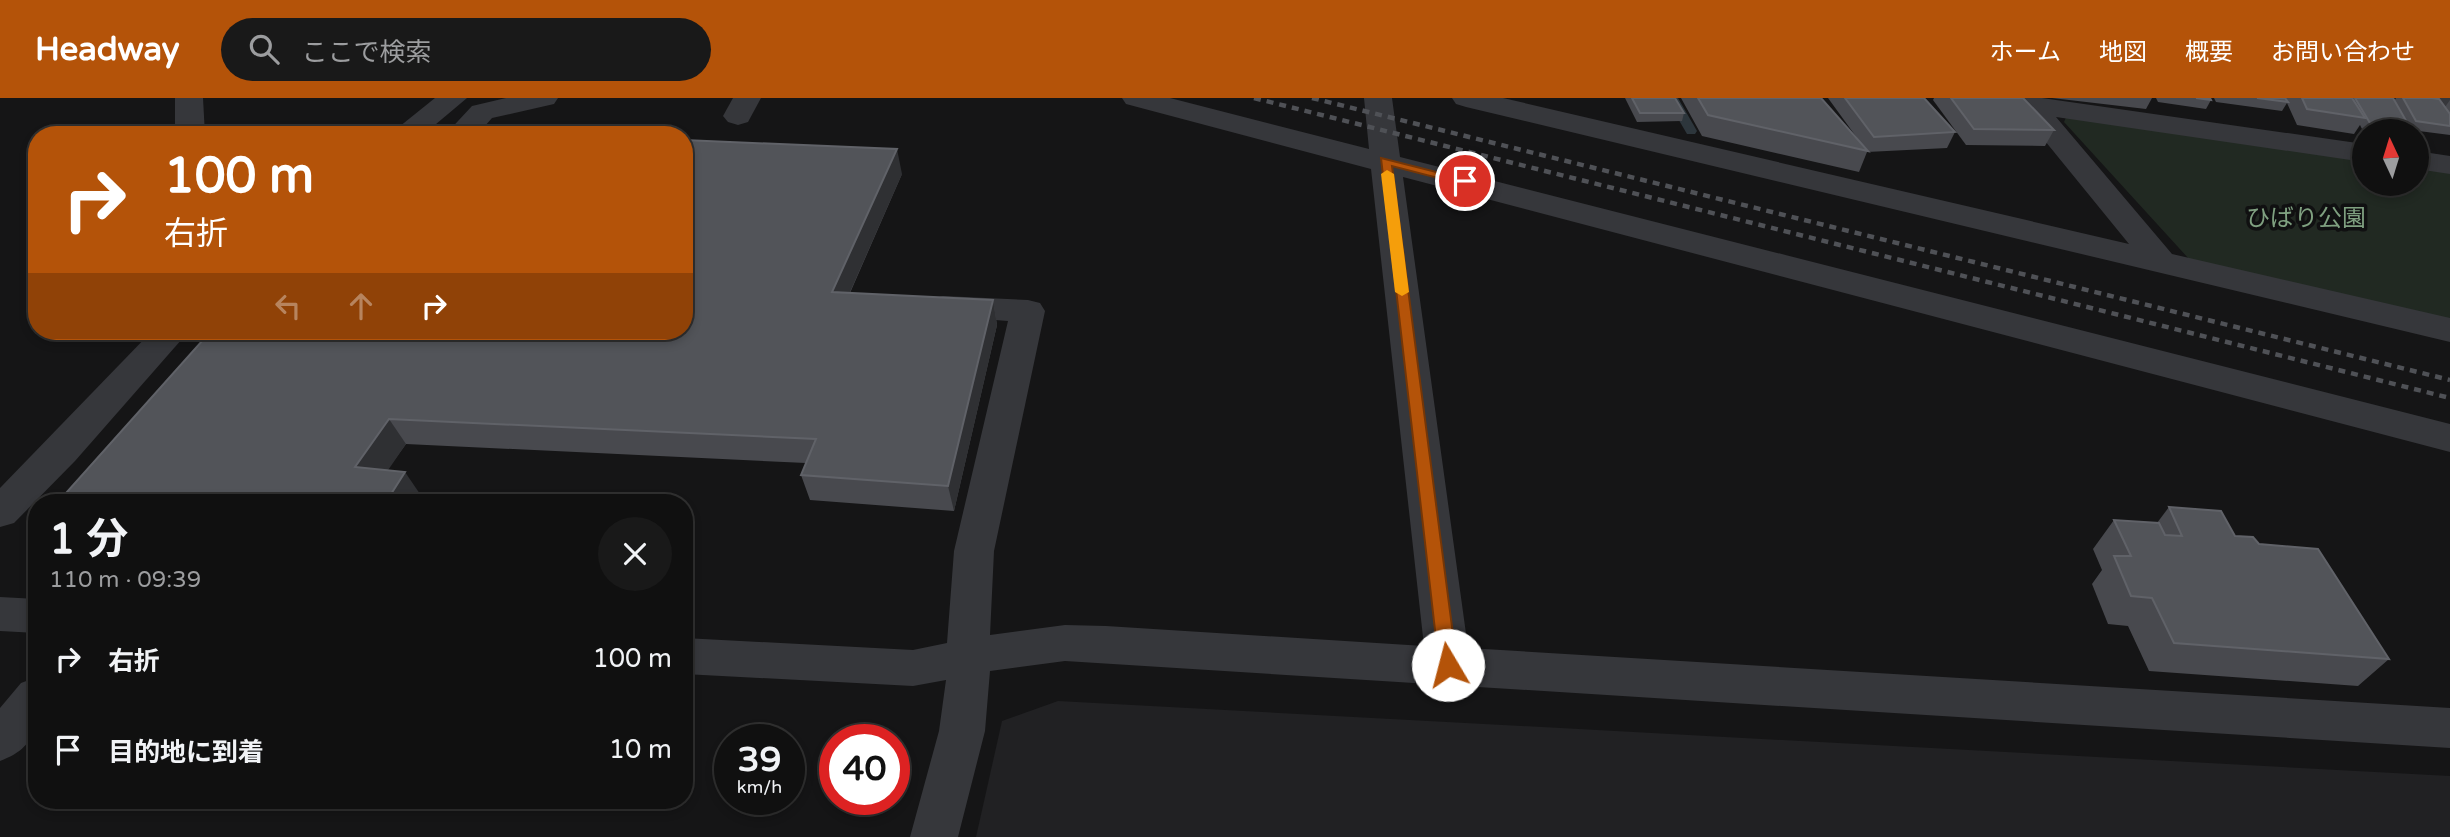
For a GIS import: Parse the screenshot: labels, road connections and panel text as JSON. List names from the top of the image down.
{
  "parks": ["ひばり公園"],
  "north": "top",
  "page": {
    "header": "Headway",
    "search": "ここで検索",
    "nav": [
      "ホーム",
      "地図",
      "概要",
      "お問い合わせ"
    ],
    "turn": ["100 m", "右折"],
    "heading": ["1 分", "110 m · 09:39"],
    "list": [
      {
        "name": "右折",
        "value": "100 m"
      },
      {
        "name": "目的地に到着",
        "value": "10 m"
      }
    ],
    "speed": "39 km/h",
    "limit": "40"
  }
}
